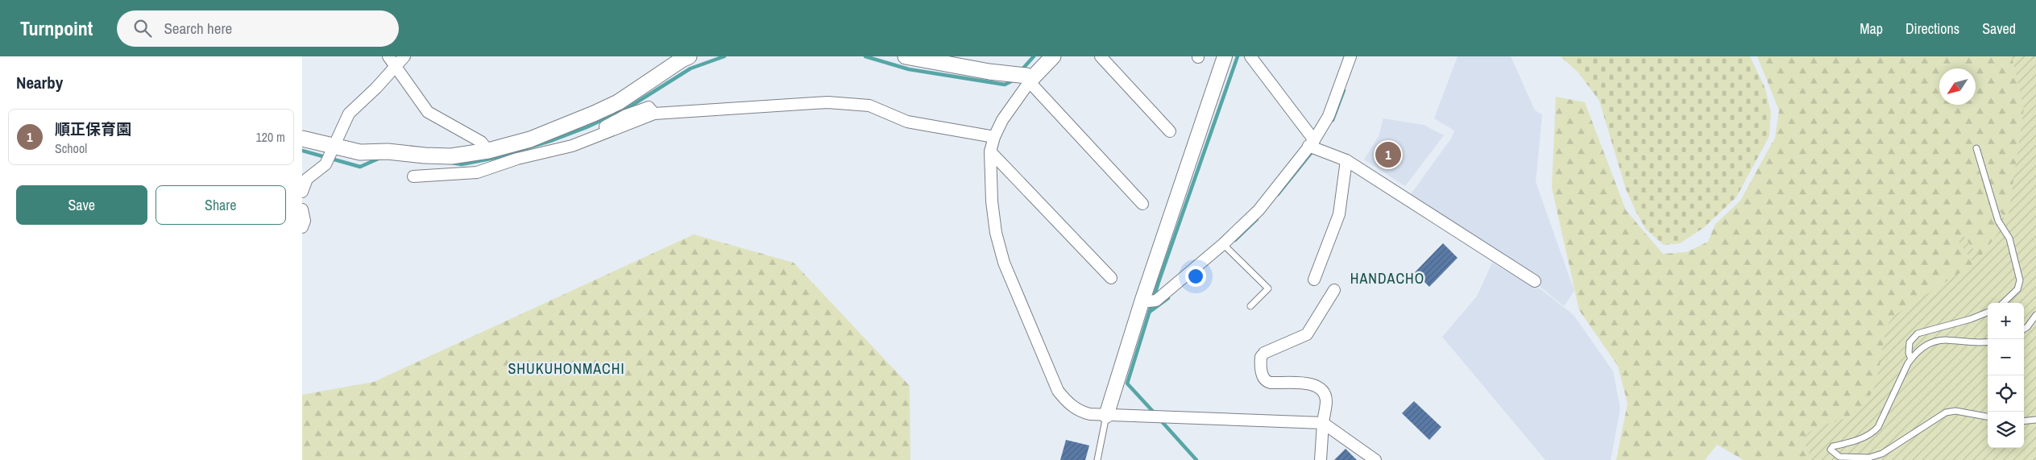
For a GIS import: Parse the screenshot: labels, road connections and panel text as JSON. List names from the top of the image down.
{
  "districts": ["HANDACHO", "SHUKUHONMACHI"],
  "north": "bottom left",
  "page": {
    "header": "Turnpoint",
    "search": "Search here",
    "nav": ["Map", "Directions", "Saved"],
    "heading": "Nearby",
    "list": [
      {
        "mark": "1",
        "name": "順正保育園",
        "note": "School",
        "value": "120 m"
      }
    ],
    "pins": "1",
    "buttons": ["Save", "Share"],
    "map_buttons": ["+", "−"]
  }
}
